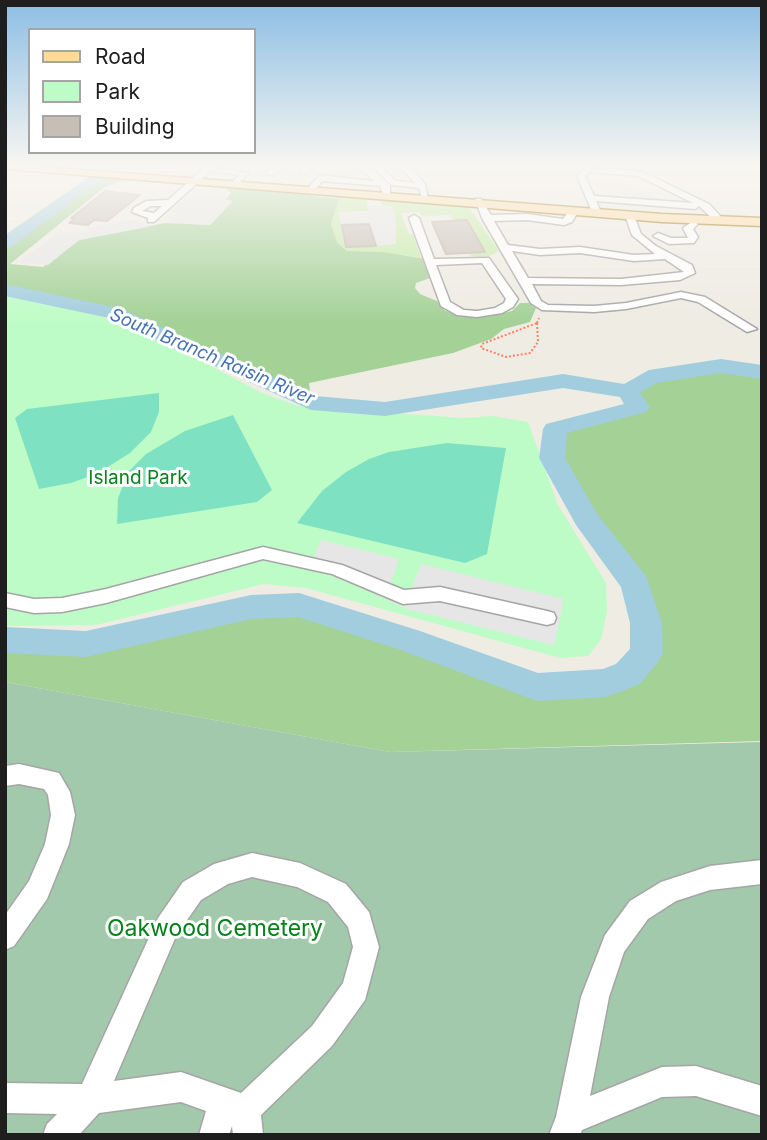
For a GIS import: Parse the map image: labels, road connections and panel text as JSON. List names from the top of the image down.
{
  "water": ["South Branch Raisin River"],
  "parks": ["Island Park", "Oakwood Cemetery"],
  "legend": ["Road", "Park", "Building"]
}
